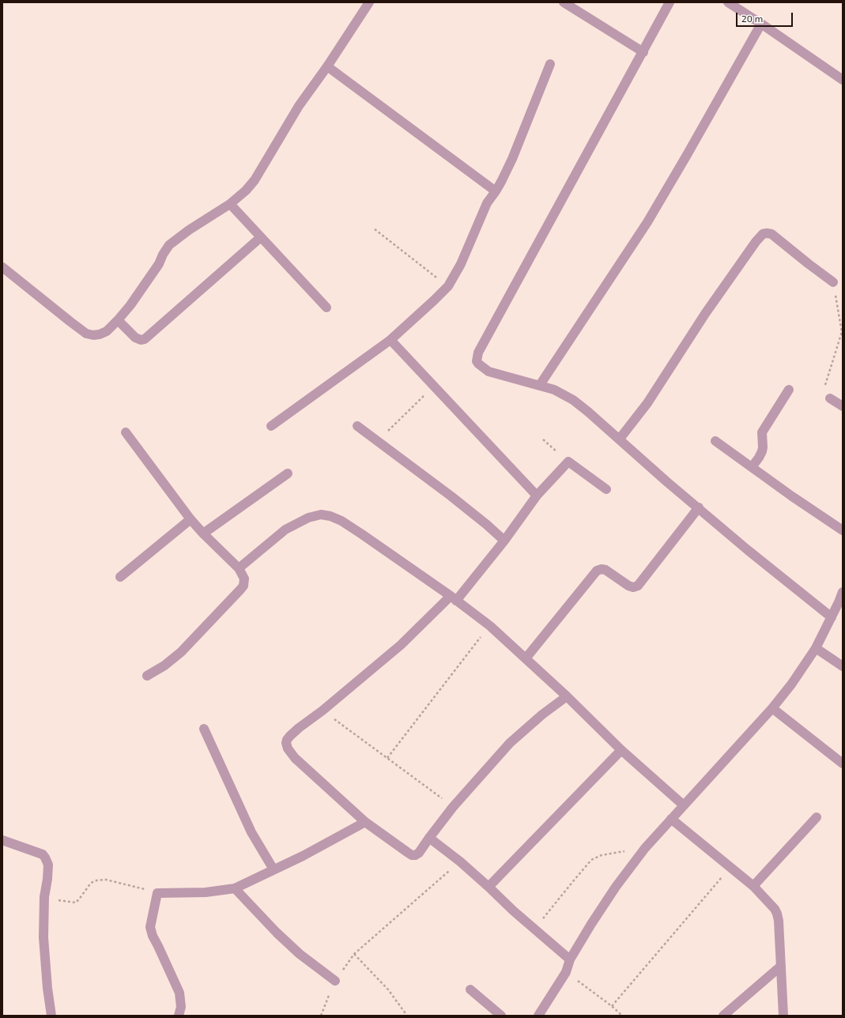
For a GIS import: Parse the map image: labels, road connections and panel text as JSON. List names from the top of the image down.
{
  "scale_bar": "20 m"
}
